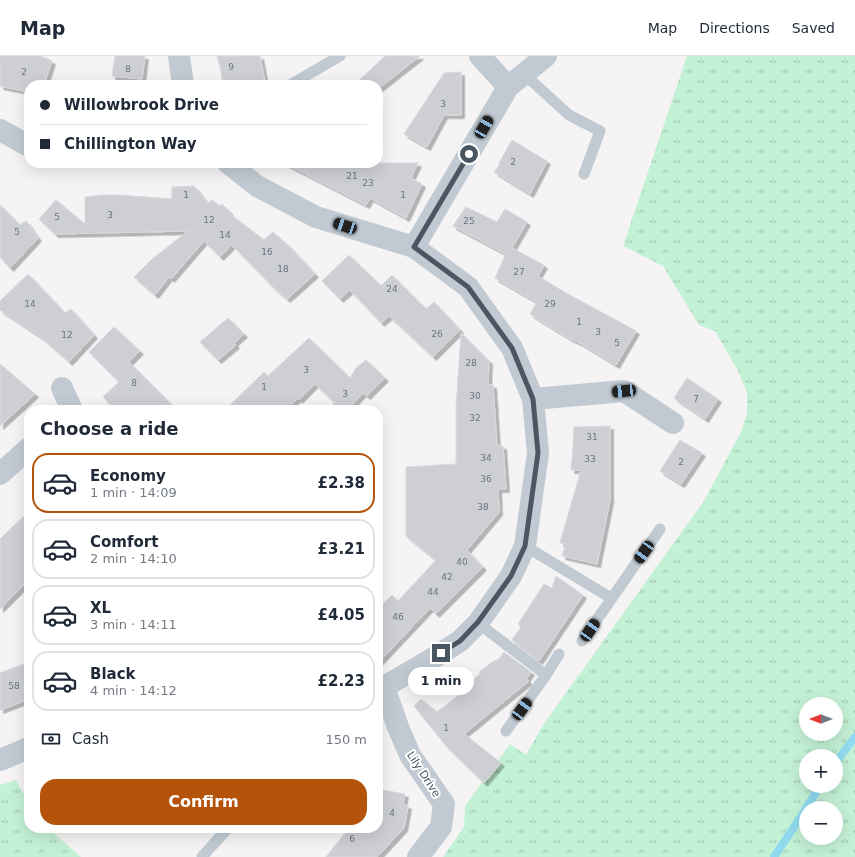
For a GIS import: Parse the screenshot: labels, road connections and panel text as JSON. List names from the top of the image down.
{
  "streets": {
    "street": ["Lily Drive"]
  },
  "house_numbers": [
    "9",
    "8",
    "2",
    "3",
    "2",
    "21",
    "23",
    "1",
    "1",
    "3",
    "5",
    "12",
    "25",
    "5",
    "14",
    "16",
    "18",
    "27",
    "24",
    "14",
    "29",
    "1",
    "3",
    "26",
    "12",
    "5",
    "28",
    "3",
    "8",
    "1",
    "3",
    "30",
    "7",
    "32",
    "31",
    "34",
    "33",
    "2",
    "36",
    "38",
    "40",
    "42",
    "44",
    "46",
    "58",
    "1",
    "4",
    "6"
  ],
  "north": "left",
  "page": {
    "header": "Map",
    "nav": ["Map", "Directions", "Saved"],
    "banner": ["Willowbrook Drive", "Chillington Way"],
    "heading": "Choose a ride",
    "list": [
      {
        "name": "Economy",
        "note": "1 min · 14:09",
        "value": "£2.38"
      },
      {
        "name": "Comfort",
        "note": "2 min · 14:10",
        "value": "£3.21"
      },
      {
        "name": "XL",
        "note": "3 min · 14:11",
        "value": "£4.05"
      },
      {
        "name": "Black",
        "note": "4 min · 14:12",
        "value": "£2.23"
      }
    ],
    "bubble": "1 min",
    "map_buttons": ["+", "−"],
    "pay": ["Cash", "150 m"],
    "buttons": "Confirm"
  }
}
